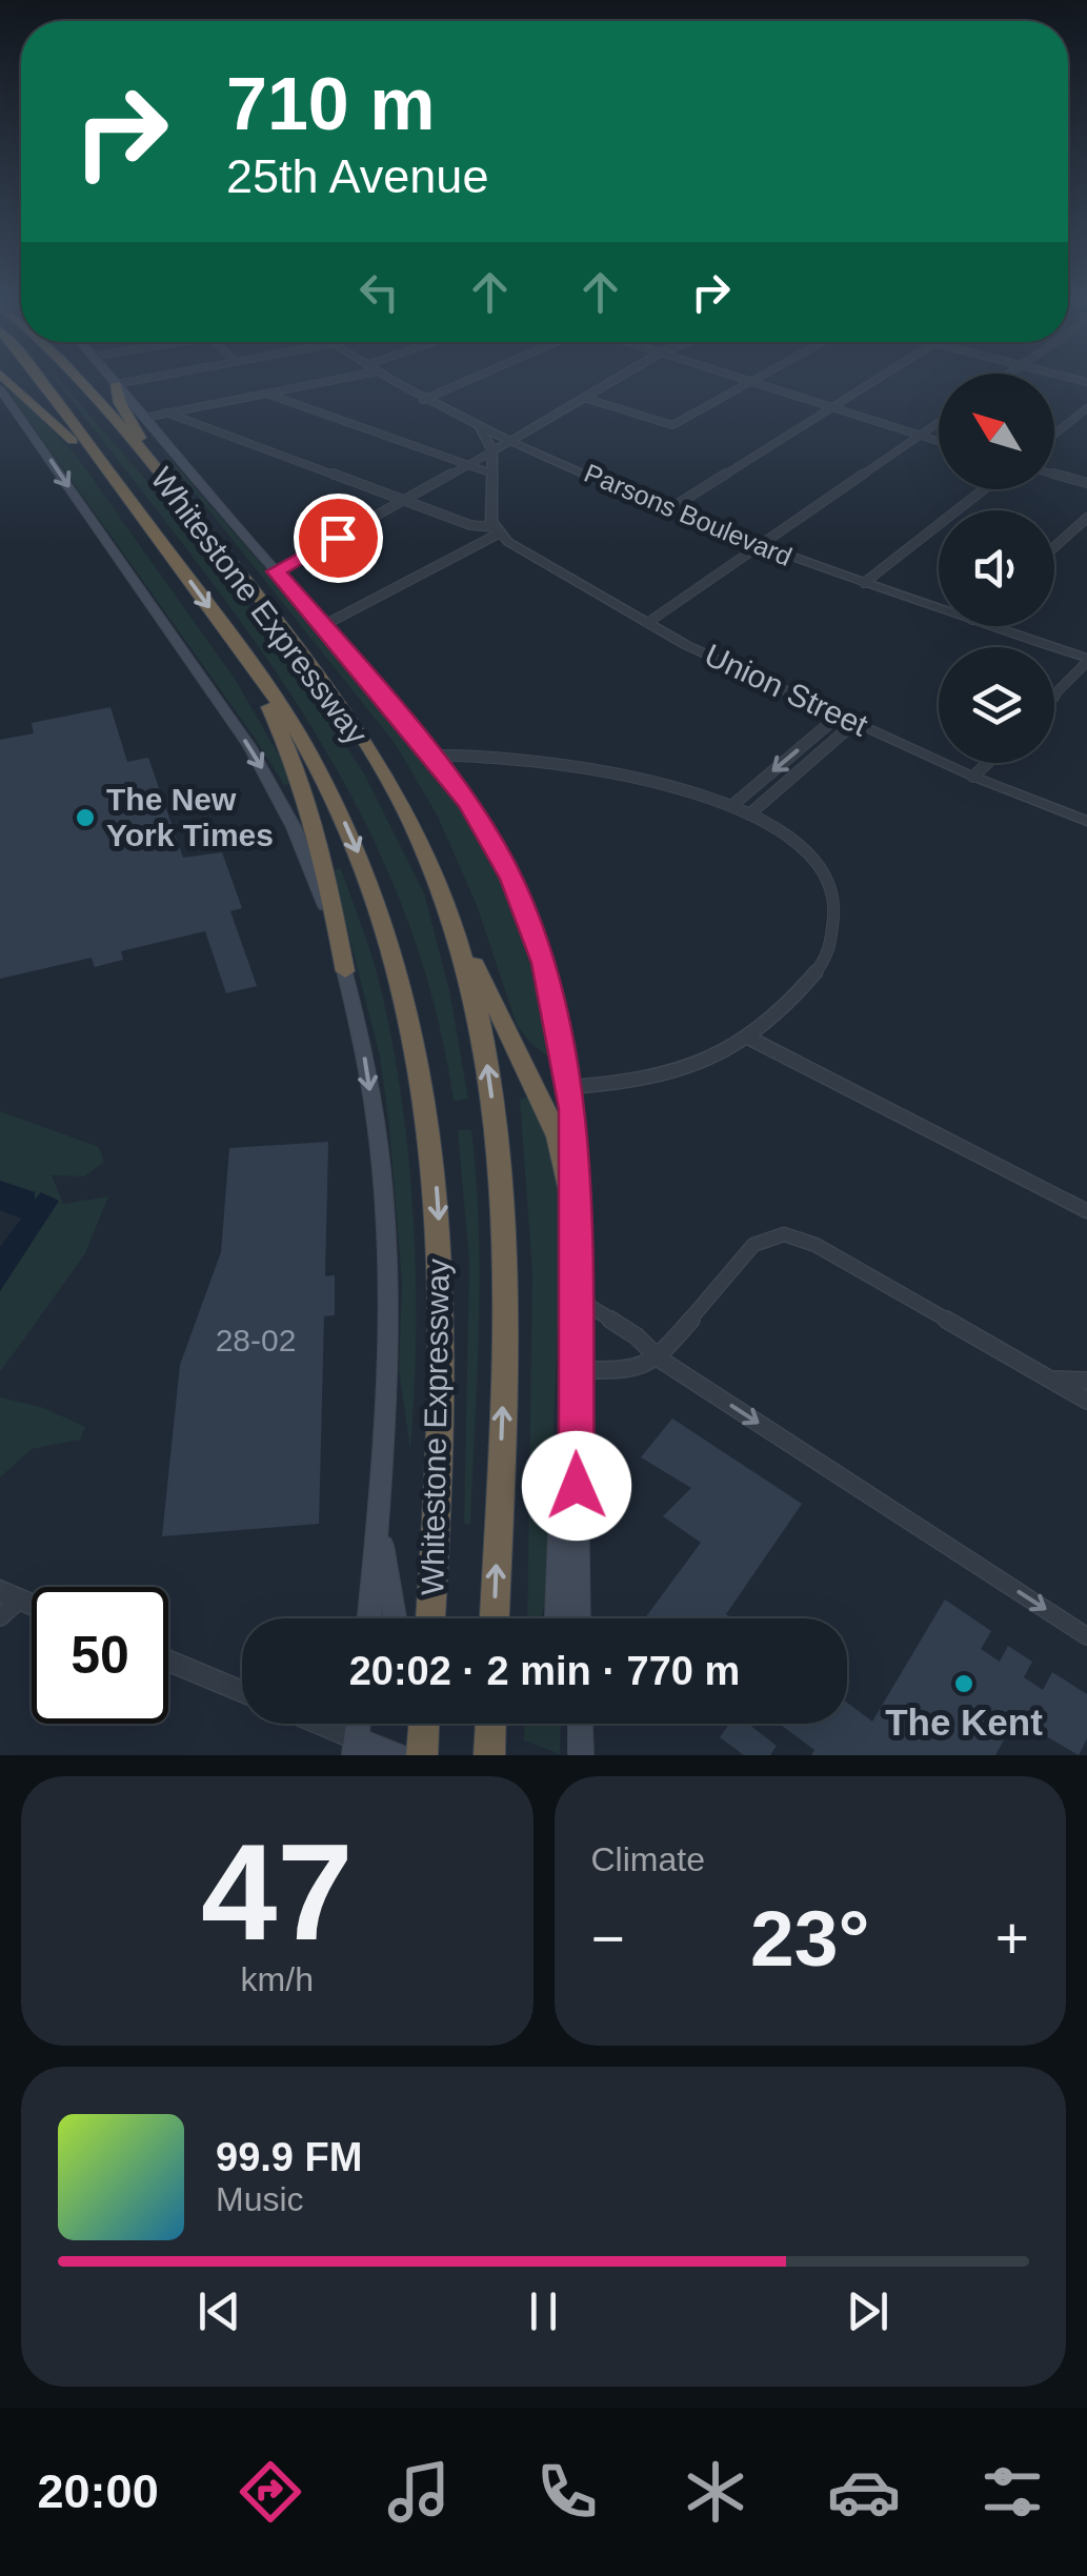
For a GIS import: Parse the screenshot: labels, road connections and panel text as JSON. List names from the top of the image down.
{
  "streets": {
    "highway": ["Whitestone Expressway"],
    "street": ["Parsons Boulevard", "Union Street"]
  },
  "places": ["The New York Times", "The Kent"],
  "house_numbers": ["28-02"],
  "north": "top left",
  "page": {
    "turn": ["710 m", "25th Avenue"],
    "limit": "50",
    "trip": "20:02 · 2 min · 770 m",
    "tile": [
      ["47", "km/h"],
      "Climate"
    ],
    "heat": ["−", "23°", "+"],
    "song": ["99.9 FM", "Music"],
    "tabs": "20:00"
  }
}
